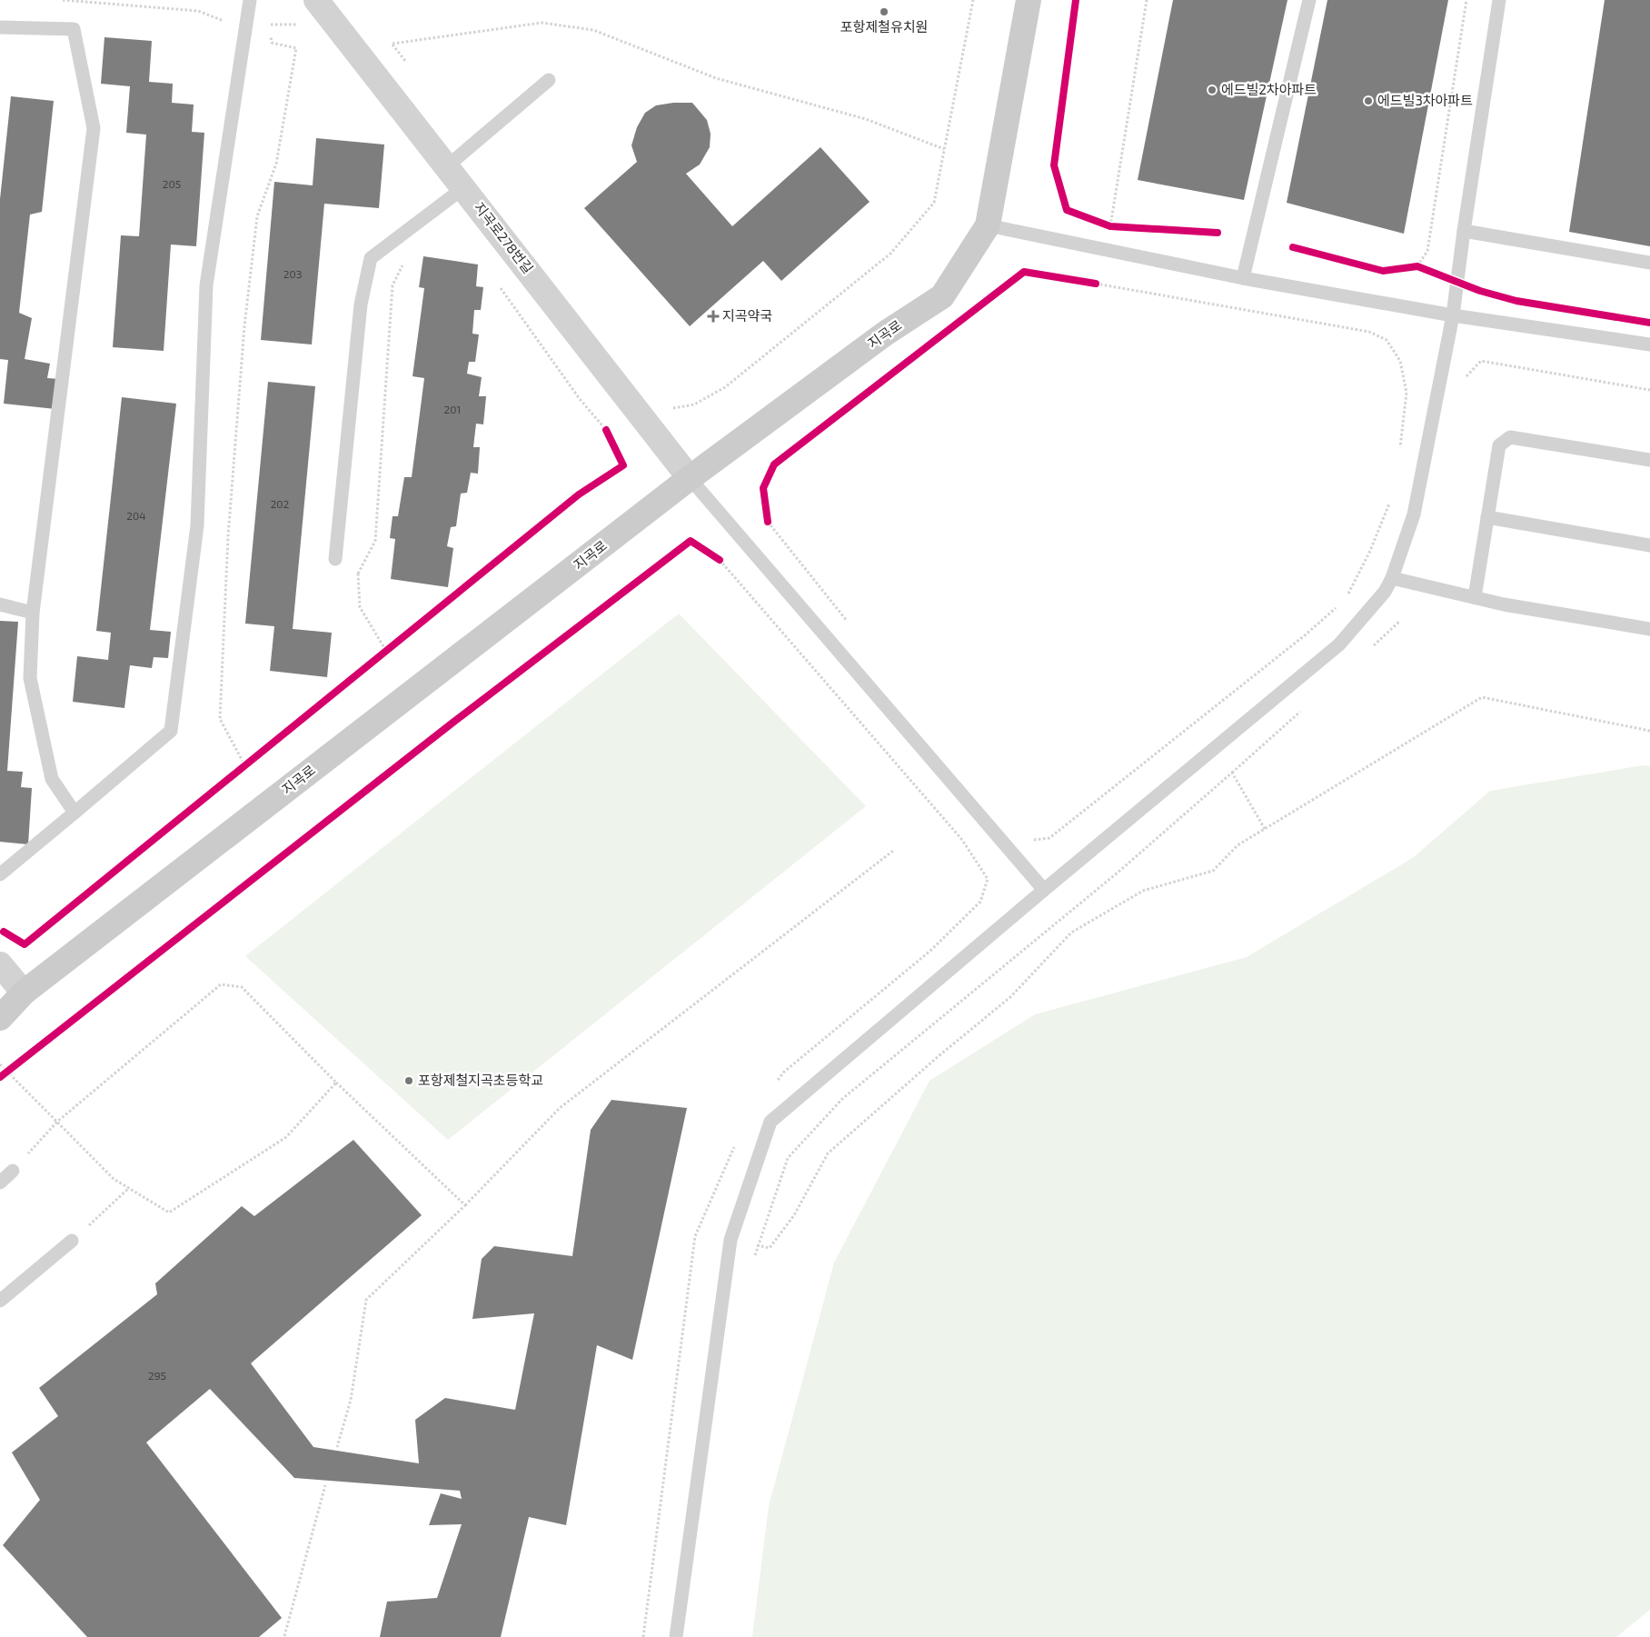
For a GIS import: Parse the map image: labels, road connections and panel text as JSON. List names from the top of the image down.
{
  "streets": {
    "main road": ["지곡로"],
    "street": ["지곡로278번길"]
  },
  "crossings": [
    ["지곡로278번길", "지곡로"]
  ],
  "places": {
    "other": [
      "포항제철유치원",
      "에드빌2차아파트",
      "에드빌3차아파트",
      "포항제철지곡초등학교"
    ],
    "health": ["지곡약국"]
  },
  "house_numbers": [
    "205",
    "203",
    "201",
    "202",
    "204",
    "295"
  ]
}
